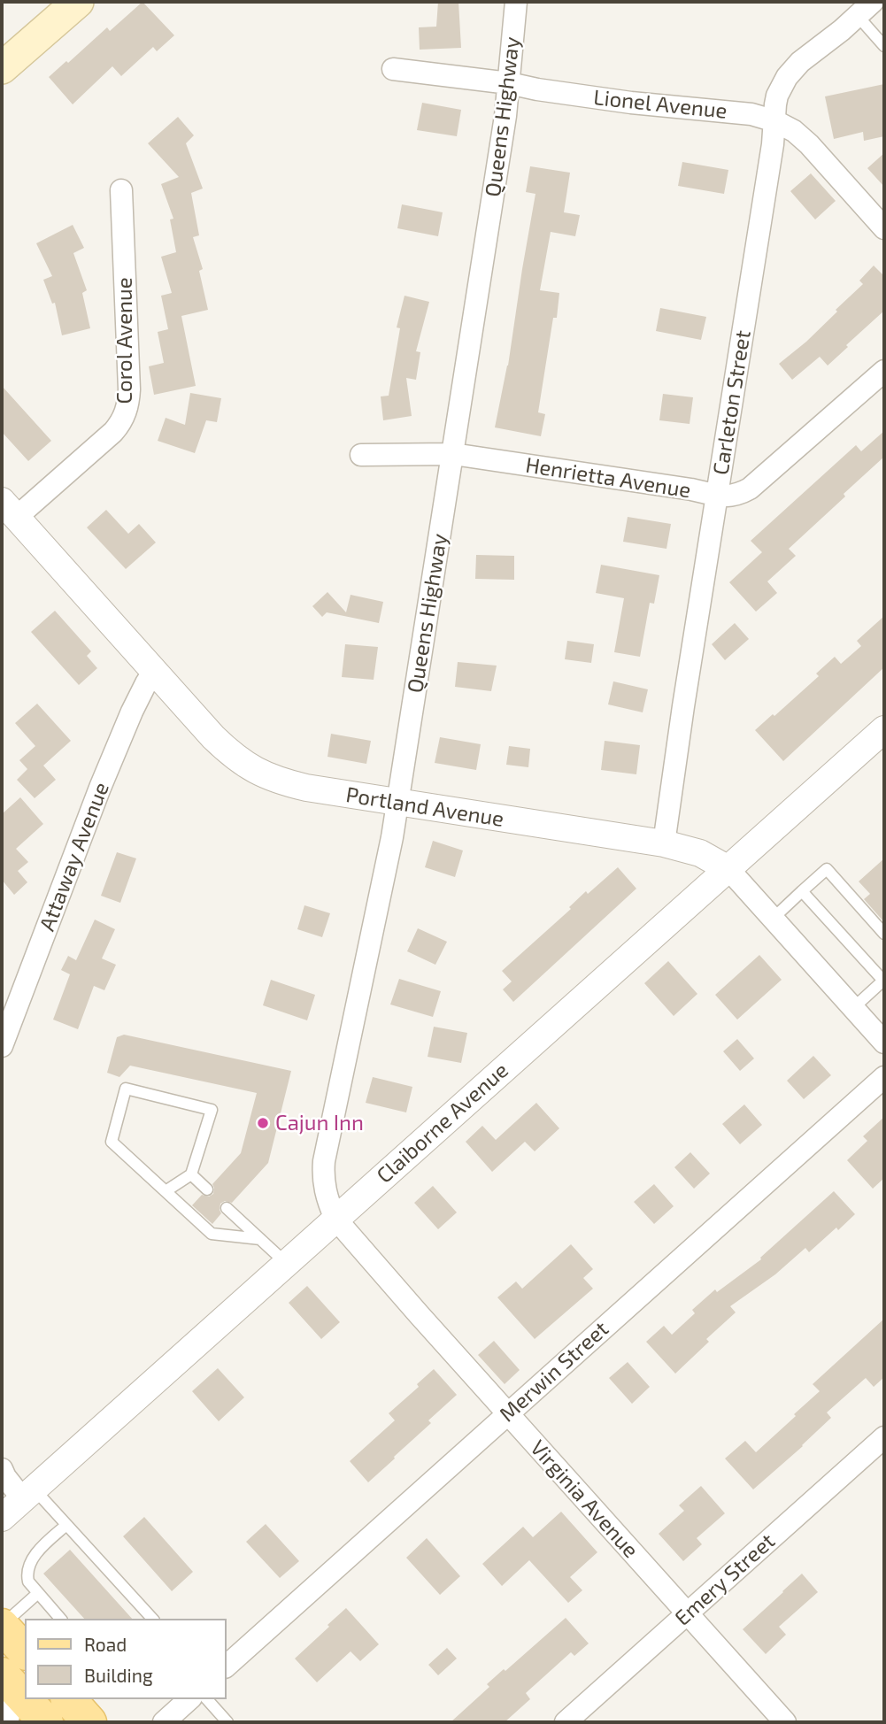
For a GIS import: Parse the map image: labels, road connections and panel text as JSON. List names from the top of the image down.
{
  "streets": {
    "street": [
      "Lionel Avenue",
      "Queens Highway",
      "Corol Avenue",
      "Carleton Street",
      "Henrietta Avenue",
      "Portland Avenue",
      "Attaway Avenue",
      "Claiborne Avenue",
      "Merwin Street",
      "Virginia Avenue",
      "Emery Street"
    ]
  },
  "crossings": [
    ["Lionel Avenue", "Queens Highway"],
    ["Lionel Avenue", "Carleton Street"],
    ["Queens Highway", "Henrietta Avenue"],
    ["Queens Highway", "Portland Avenue"],
    ["Queens Highway", "Claiborne Avenue"],
    ["Queens Highway", "Virginia Avenue"],
    ["Corol Avenue", "Portland Avenue"],
    ["Carleton Street", "Henrietta Avenue"],
    ["Carleton Street", "Portland Avenue"],
    ["Portland Avenue", "Attaway Avenue"],
    ["Portland Avenue", "Claiborne Avenue"],
    ["Claiborne Avenue", "Virginia Avenue"],
    ["Merwin Street", "Virginia Avenue"],
    ["Virginia Avenue", "Emery Street"]
  ],
  "places": ["Cajun Inn"],
  "legend": ["Road", "Building"]
}
